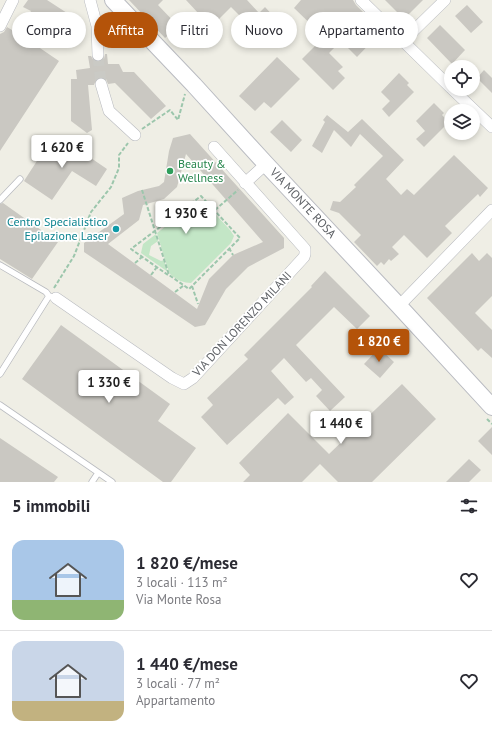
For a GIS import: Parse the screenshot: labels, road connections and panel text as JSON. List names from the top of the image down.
{
  "streets": {
    "street": ["VIA MONTE ROSA", "VIA DON LORENZO MILANI"]
  },
  "places": ["Beauty & Wellness", "Centro Specialistico Epilazione Laser"],
  "page": {
    "chip": [
      "Compra",
      "Affitta",
      "Filtri",
      "Nuovo",
      "Appartamento"
    ],
    "price": [
      "1 620 €",
      "1 930 €",
      "1 820 €",
      "1 330 €",
      "1 440 €"
    ],
    "heading": "5 immobili",
    "list": [
      {
        "name": "1 820 €/mese",
        "note": "3 locali · 113 m² · Via Monte Rosa"
      },
      {
        "name": "1 440 €/mese",
        "note": "3 locali · 77 m² · Appartamento"
      }
    ]
  }
}
